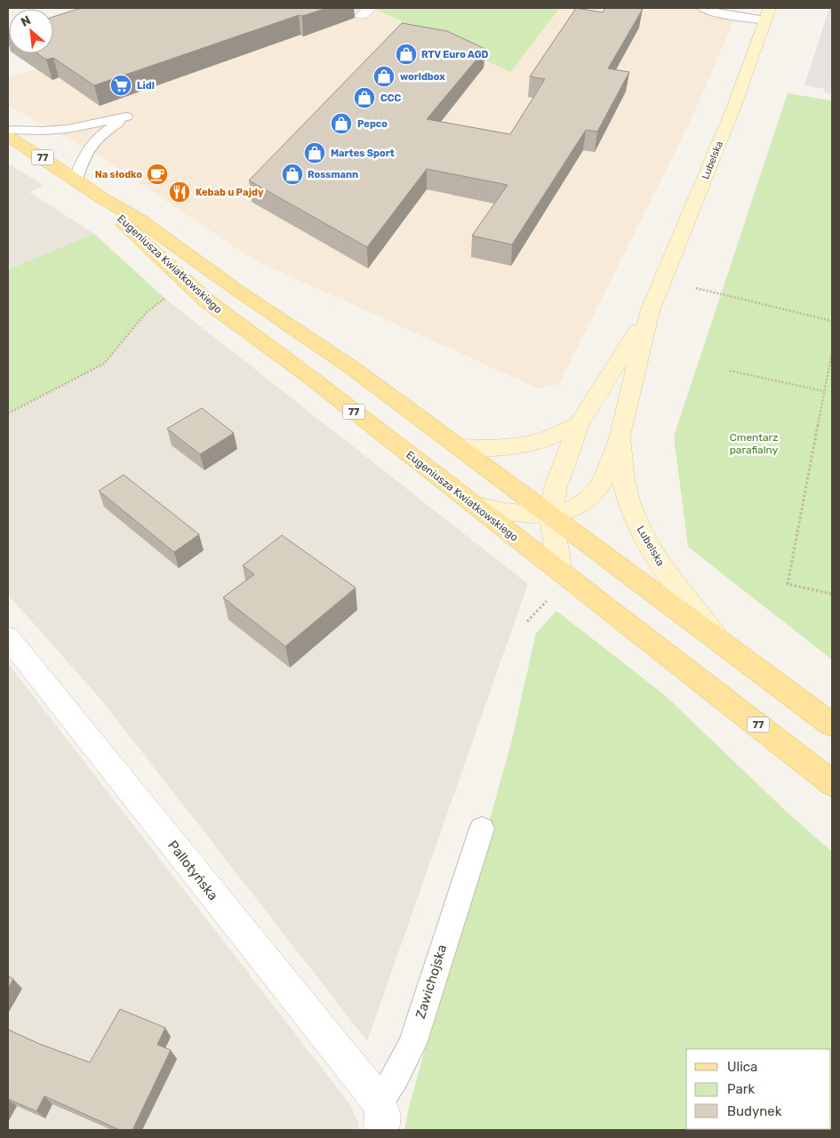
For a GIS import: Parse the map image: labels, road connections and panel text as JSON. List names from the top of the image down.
{
  "streets": {
    "main road": ["77", "Lubelska", "Eugeniusza Kwiatkowskiego"],
    "street": ["Pallotyńska"],
    "lane": ["Zawichojska"]
  },
  "crossings": [
    ["Lubelska", "Eugeniusza Kwiatkowskiego"],
    ["Pallotyńska", "Zawichojska"]
  ],
  "parks": ["Cmentarz parafialny"],
  "places": {
    "shop": [
      "RTV Euro AGD",
      "worldbox",
      "CCC",
      "Pepco",
      "Martes Sport",
      "Rossmann"
    ],
    "supermarket": ["Lidl"],
    "cafe": ["Na słodko"],
    "restaurant": ["Kebab u Pajdy"]
  },
  "legend": ["Ulica", "Park", "Budynek"],
  "north": "top left"
}
